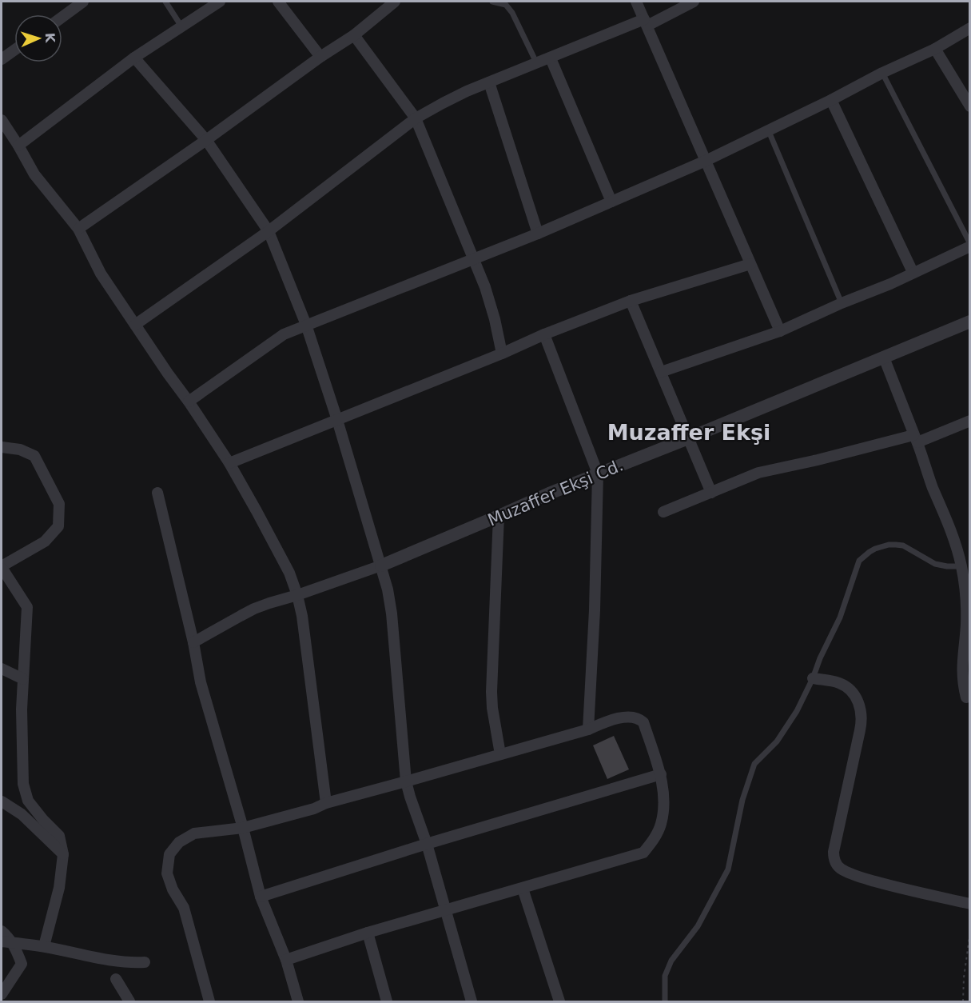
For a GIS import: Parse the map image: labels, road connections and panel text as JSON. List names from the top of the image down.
{
  "streets": {
    "street": ["Muzaffer Ekşi Cd."]
  },
  "districts": ["Muzaffer Ekşi"],
  "north": "right"
}
